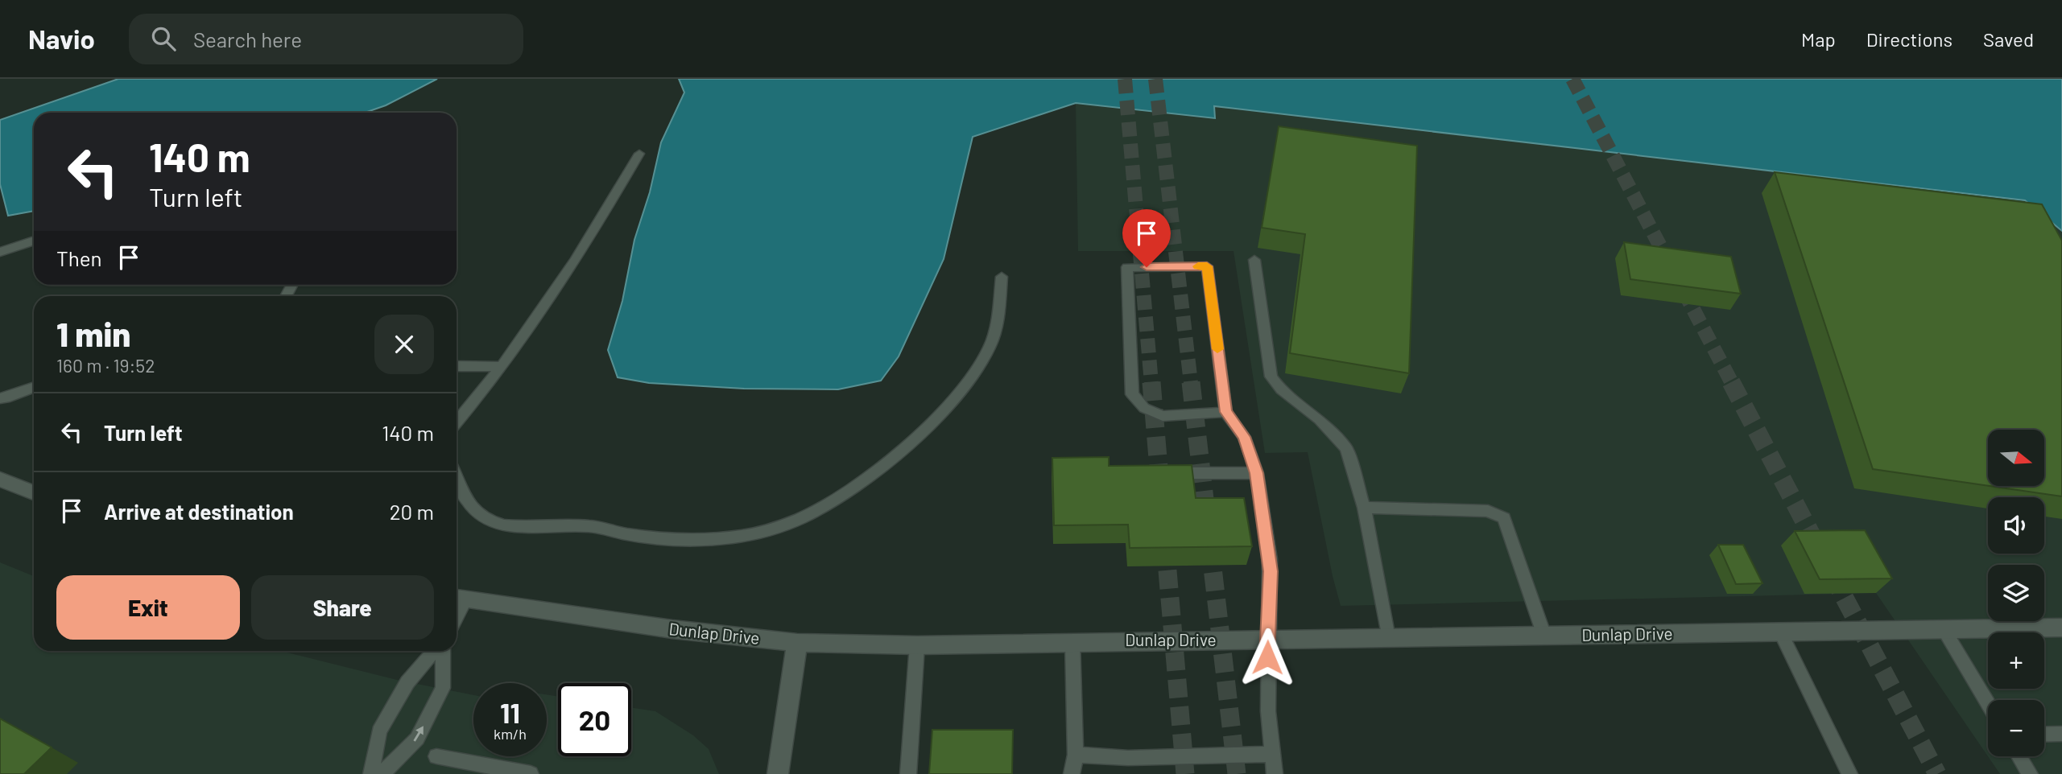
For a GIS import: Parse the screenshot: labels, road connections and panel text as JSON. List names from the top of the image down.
{
  "streets": {
    "street": ["Dunlap Drive"]
  },
  "north": "right",
  "page": {
    "header": "Navio",
    "search": "Search here",
    "nav": ["Map", "Directions", "Saved"],
    "turn": ["140 m", "Turn left"],
    "then": "Then",
    "heading": ["1 min", "160 m · 19:52"],
    "list": [
      {
        "name": "Turn left",
        "value": "140 m"
      },
      {
        "name": "Arrive at destination",
        "value": "20 m"
      }
    ],
    "map_buttons": ["+", "−"],
    "buttons": ["Exit", "Share"],
    "speed": "11 km/h",
    "limit": "20"
  }
}
